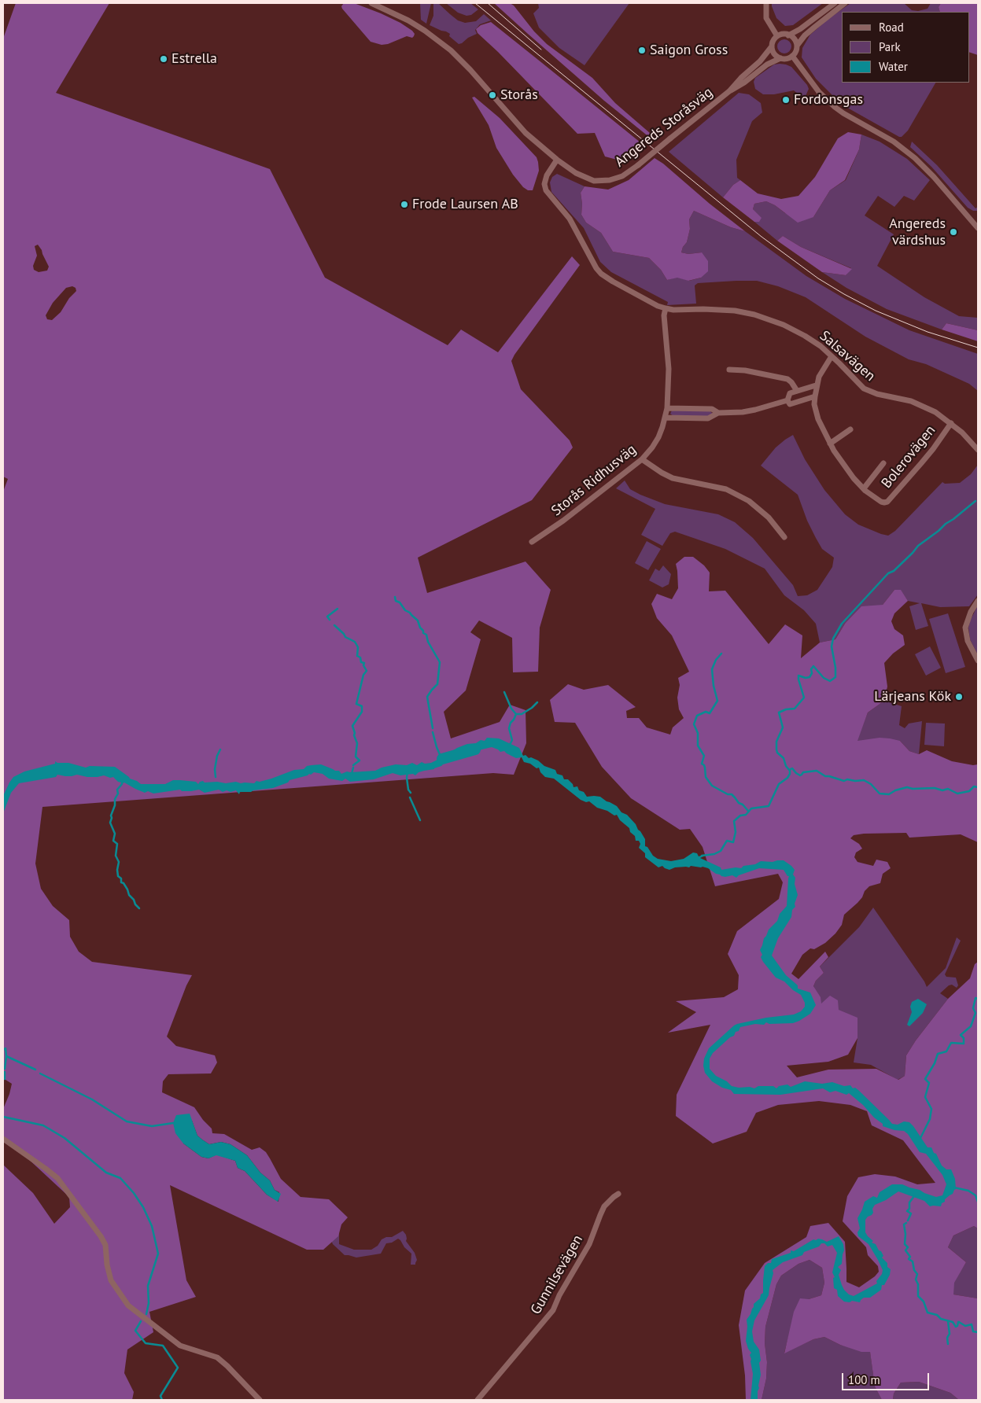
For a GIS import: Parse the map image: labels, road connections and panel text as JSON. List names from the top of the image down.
{
  "streets": {
    "street": [
      "Angereds Storåsväg",
      "Salsavägen",
      "Bolerovägen",
      "Storås Ridhusväg",
      "Gunnilsevägen"
    ]
  },
  "crossings": [
    ["Salsavägen", "Bolerovägen"],
    ["Salsavägen", "Storås Ridhusväg"]
  ],
  "places": [
    "Saigon Gross",
    "Estrella",
    "Storås",
    "Fordonsgas",
    "Frode Laursen AB",
    "Angereds värdshus",
    "Lärjeans Kök"
  ],
  "legend": ["Road", "Park", "Water"],
  "scale_bar": "100 m"
}
